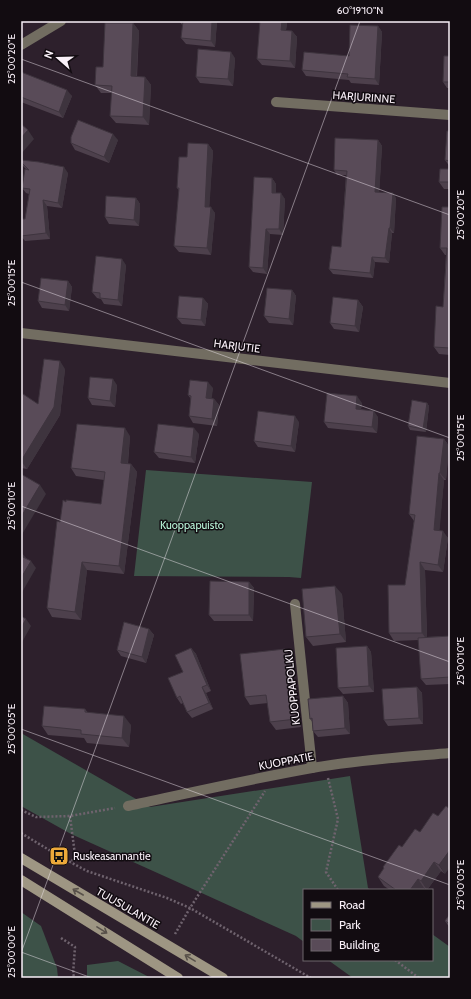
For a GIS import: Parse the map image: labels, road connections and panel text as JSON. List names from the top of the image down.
{
  "streets": {
    "main road": ["TUUSULANTIE"],
    "street": [
      "HARJURINNE",
      "HARJUTIE",
      "KUOPPAPOLKU",
      "KUOPPATIE"
    ]
  },
  "crossings": [
    ["KUOPPAPOLKU", "KUOPPATIE"]
  ],
  "parks": ["Kuoppapuisto"],
  "places": {
    "bus stop": ["Ruskeasannantie"]
  },
  "legend": ["Road", "Park", "Building"],
  "north": "left",
  "coordinates": [
    "60°19'10\"N",
    "25°00'20\"E",
    "25°00'15\"E",
    "25°00'10\"E",
    "25°00'05\"E",
    "25°00'00\"E"
  ]
}
